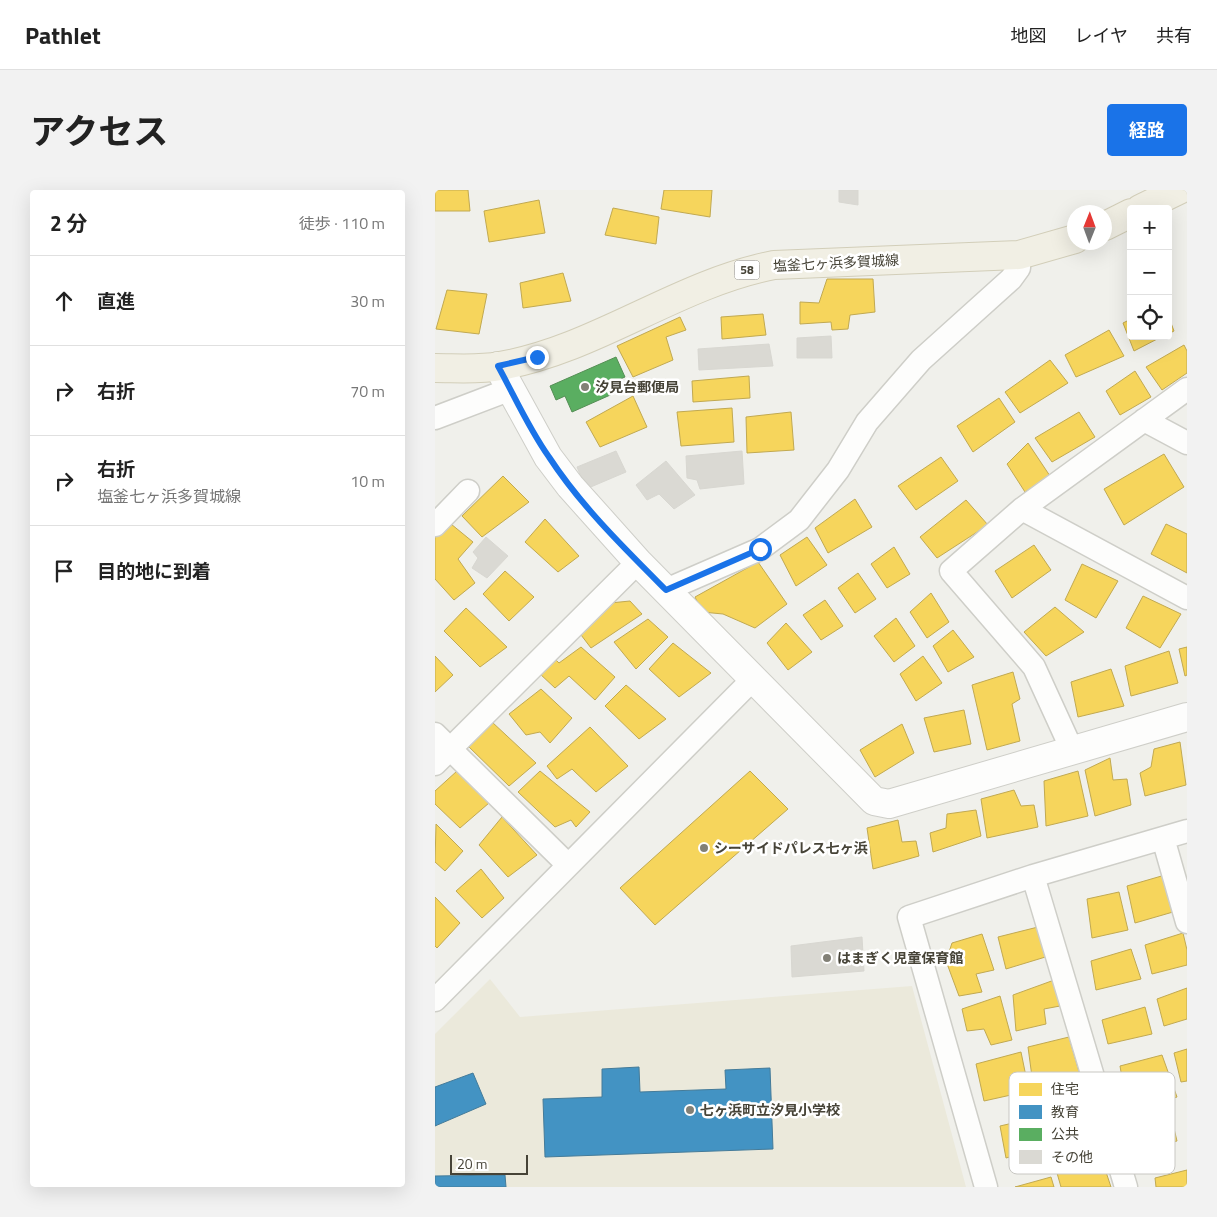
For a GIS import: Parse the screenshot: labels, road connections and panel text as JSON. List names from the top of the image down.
{
  "streets": {
    "main road": ["塩釜七ヶ浜多賀城線", "58"]
  },
  "places": [
    "汐見台郵便局",
    "シーサイドパレス七ヶ浜",
    "はまぎく児童保育館",
    "七ヶ浜町立汐見小学校"
  ],
  "legend": [
    "住宅",
    "教育",
    "公共",
    "その他"
  ],
  "scale_bar": "20 m",
  "north": "top",
  "page": {
    "header": "Pathlet",
    "nav": ["地図", "レイヤ", "共有"],
    "title": "アクセス",
    "buttons": "経路",
    "heading": ["2 分", "徒歩 · 110 m"],
    "map_buttons": ["+", "−"],
    "list": [
      ["直進", "30 m"],
      ["右折", "70 m"],
      ["右折", "塩釜七ヶ浜多賀城線", "10 m"],
      "目的地に到着"
    ],
    "scale": "20 m"
  }
}
